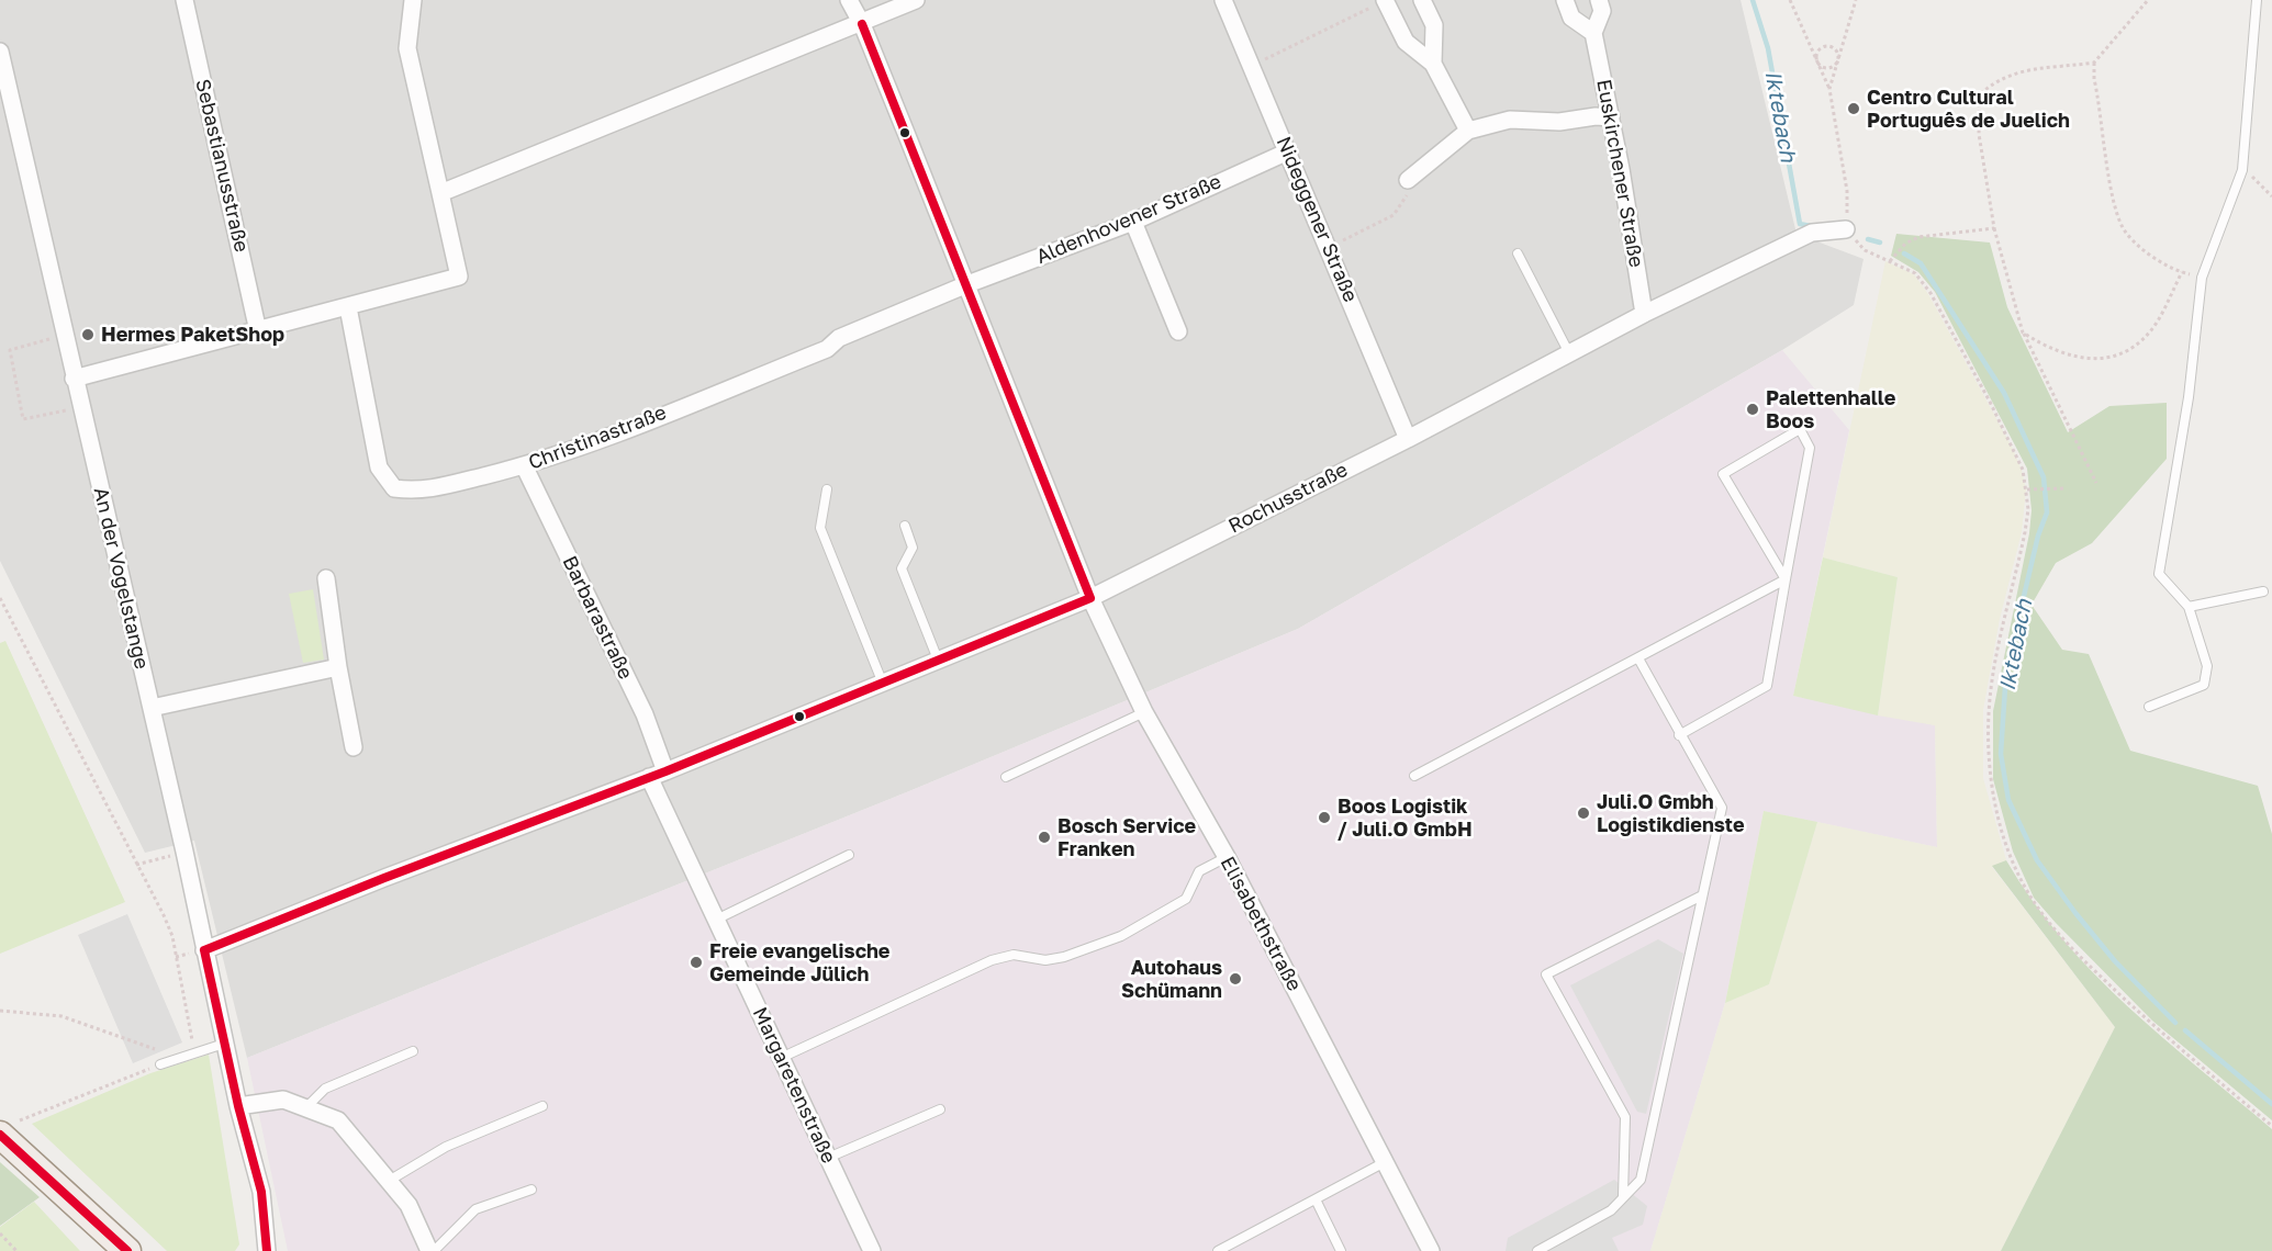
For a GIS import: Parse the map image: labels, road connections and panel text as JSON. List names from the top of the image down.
{
  "streets": {
    "street": [
      "Sebastianusstraße",
      "Euskirchener Straße",
      "Aldenhovener Straße",
      "Nideggener Straße",
      "Christinastraße",
      "Rochusstraße",
      "An der Vogelstange",
      "Barbarastraße",
      "Elisabethstraße",
      "Margaretenstraße"
    ]
  },
  "crossings": [
    ["Euskirchener Straße", "Rochusstraße"],
    ["Aldenhovener Straße", "Nideggener Straße"],
    ["Aldenhovener Straße", "Christinastraße"],
    ["Aldenhovener Straße", "Elisabethstraße"],
    ["Nideggener Straße", "Rochusstraße"],
    ["Christinastraße", "Barbarastraße"],
    ["Christinastraße", "Elisabethstraße"],
    ["Rochusstraße", "An der Vogelstange"],
    ["Rochusstraße", "Barbarastraße"],
    ["Rochusstraße", "Elisabethstraße"],
    ["Rochusstraße", "Margaretenstraße"],
    ["Barbarastraße", "Margaretenstraße"]
  ],
  "water": ["Iktebach"],
  "places": [
    "Centro Cultural Português de Juelich",
    "Hermes PaketShop",
    "Palettenhalle Boos",
    "Juli.O Gmbh Logistikdienste",
    "Boos Logistik / Juli.O GmbH",
    "Bosch Service Franken",
    "Freie evangelische Gemeinde Jülich",
    "Autohaus Schümann"
  ]
}
